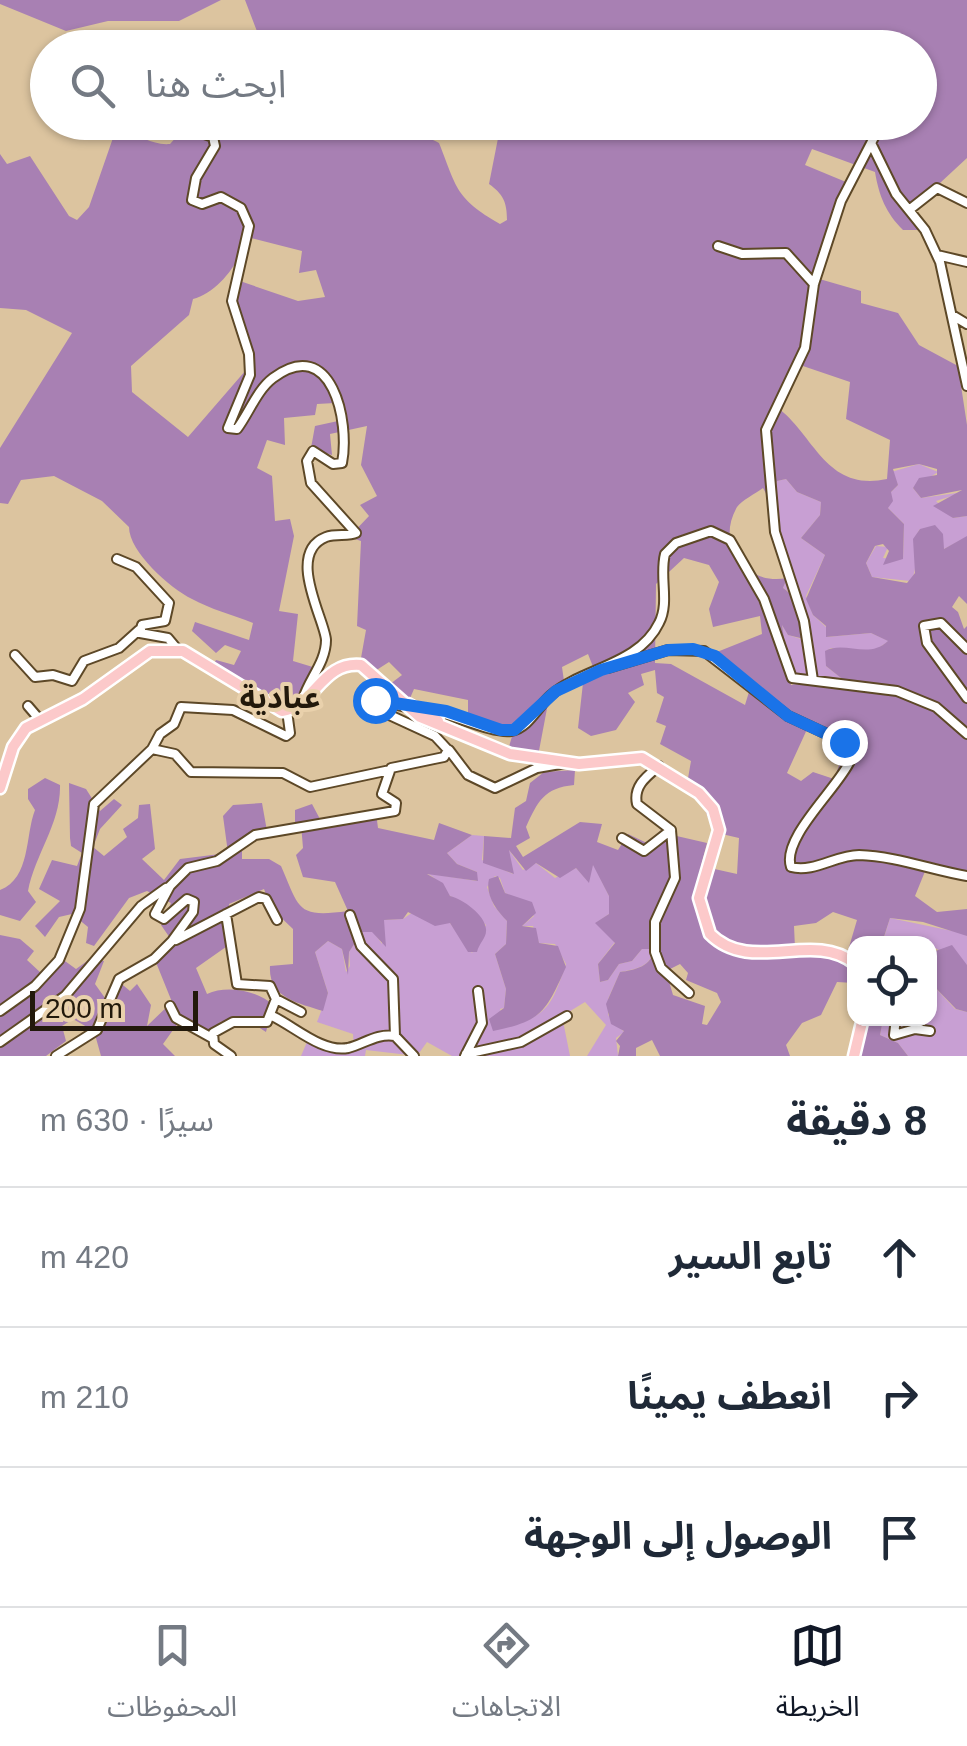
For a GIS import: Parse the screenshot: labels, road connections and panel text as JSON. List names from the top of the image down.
{
  "districts": ["عبادية"],
  "scale_bar": "200 m",
  "page": {
    "search": "ابحث هنا",
    "scale": "200 m",
    "heading": ["8 دقيقة", "سيرًا · 630 m"],
    "list": [
      ["تابع السير", "420 m"],
      ["انعطف يمينًا", "210 m"],
      "الوصول إلى الوجهة"
    ],
    "nav": ["الخريطة", "الاتجاهات", "المحفوظات"]
  }
}
